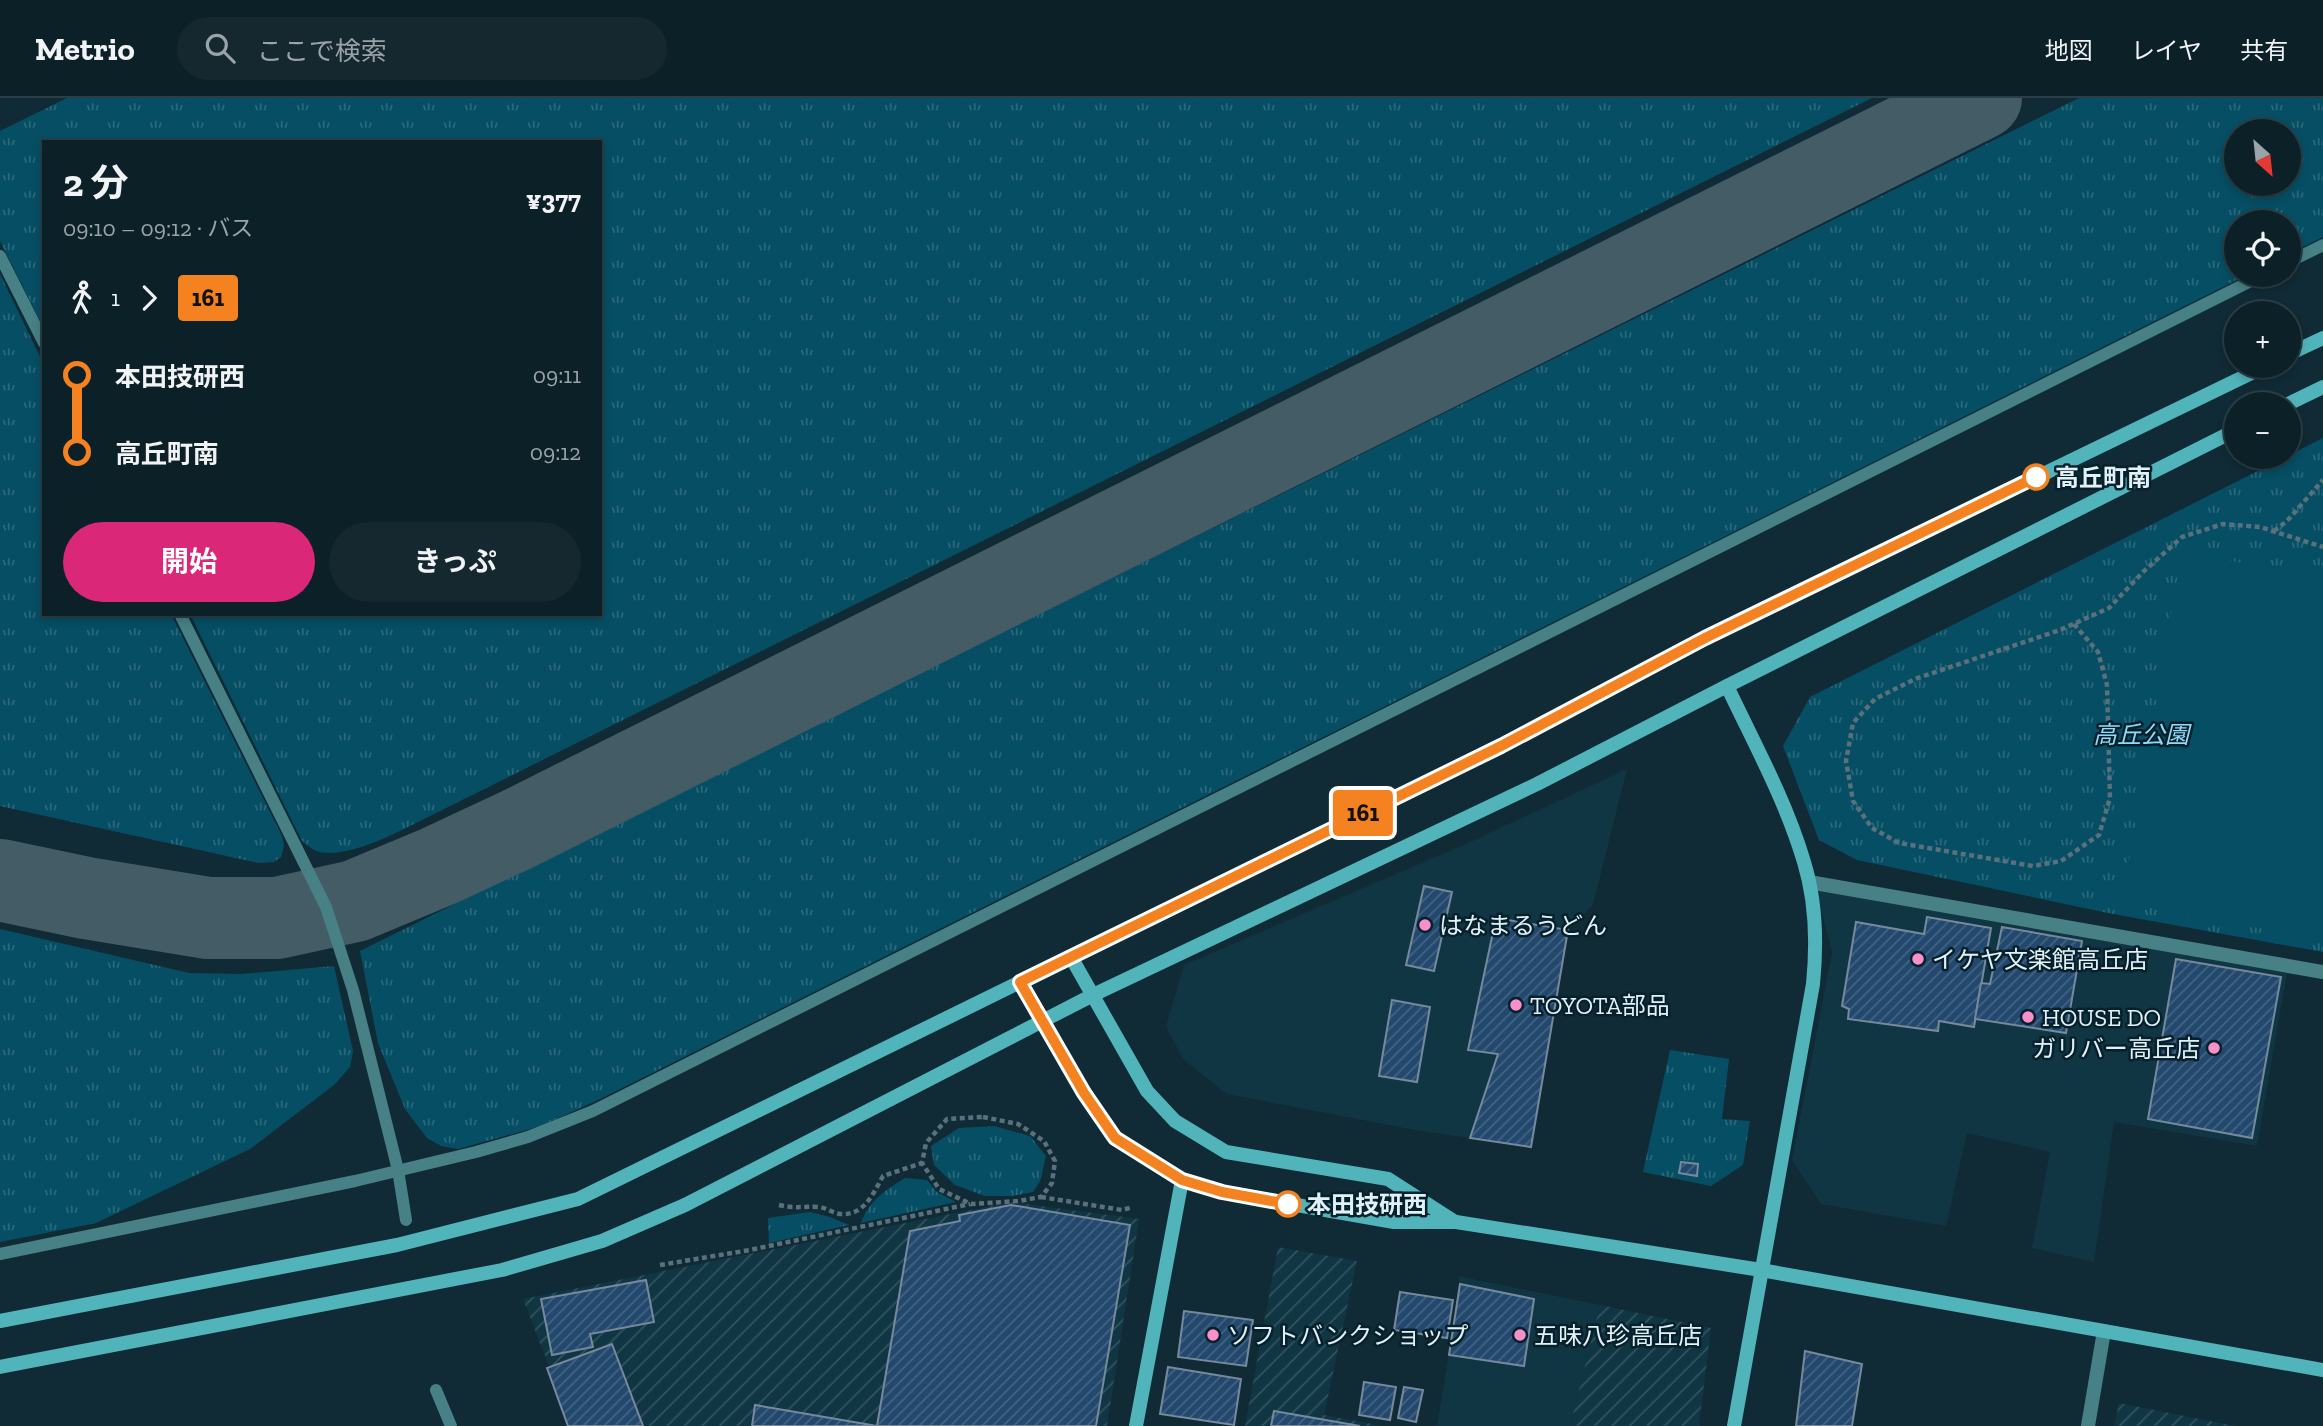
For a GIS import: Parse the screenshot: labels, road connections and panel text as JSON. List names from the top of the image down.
{
  "parks": ["高丘公園"],
  "places": [
    "高丘町南",
    "はなまるうどん",
    "イケヤ文楽館高丘店",
    "TOYOTA部品",
    "HOUSE DO",
    "ガリバー高丘店",
    "本田技研西",
    "ソフトバンクショップ",
    "五味八珍高丘店"
  ],
  "lines": ["bus line 161"],
  "north": "bottom right",
  "page": {
    "header": "Metrio",
    "search": "ここで検索",
    "nav": ["地図", "レイヤ", "共有"],
    "on_map": "161",
    "map_buttons": ["+", "−"],
    "heading": ["2 分", "09:10 – 09:12 · バス", "¥377"],
    "legs": ["1", "161"],
    "list": [
      {
        "name": "本田技研西",
        "value": "09:11"
      },
      {
        "name": "高丘町南",
        "value": "09:12"
      }
    ],
    "buttons": ["開始", "きっぷ"]
  }
}
